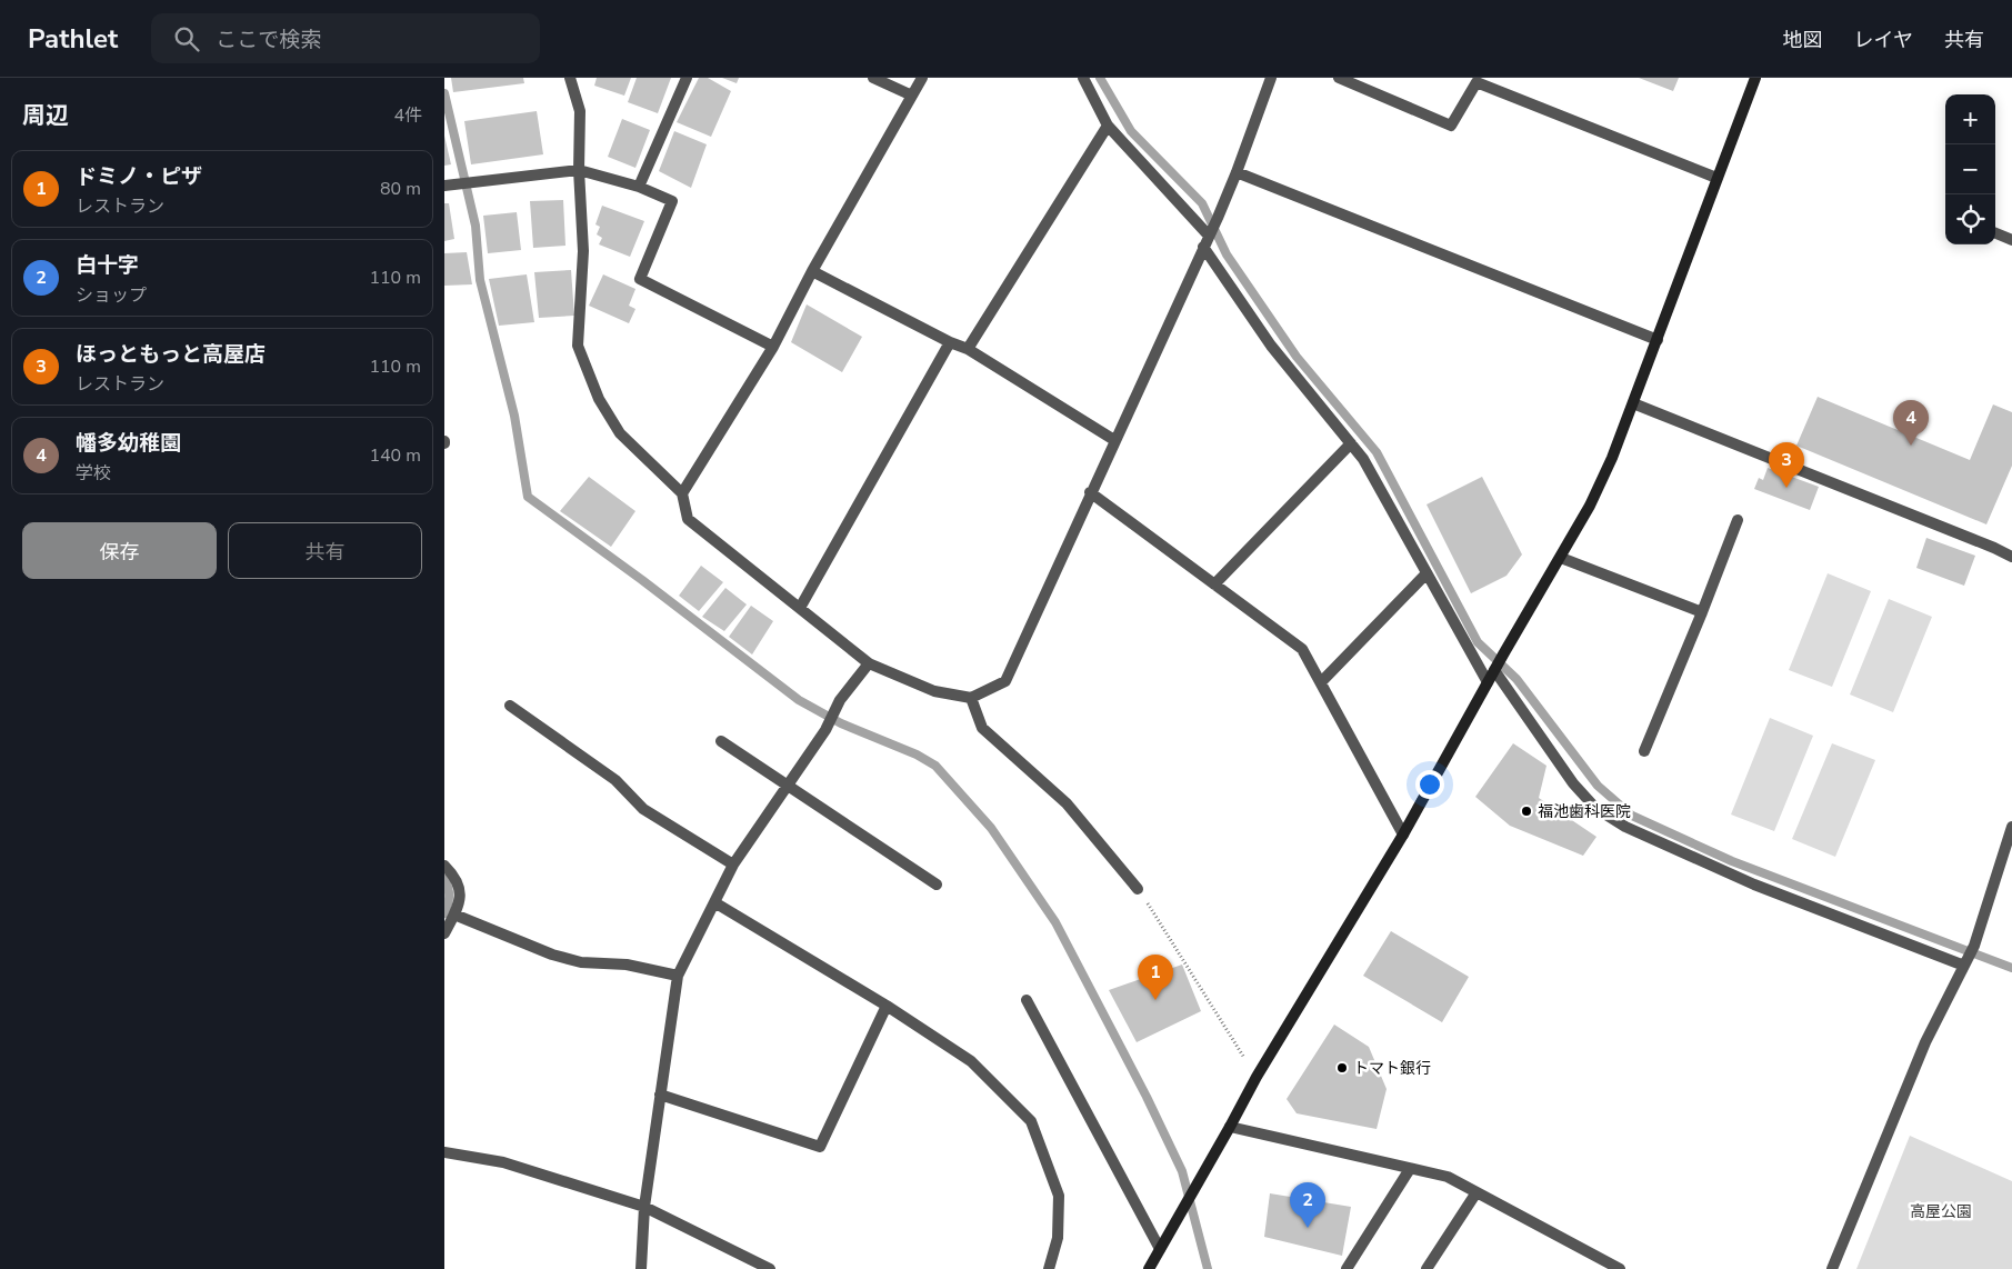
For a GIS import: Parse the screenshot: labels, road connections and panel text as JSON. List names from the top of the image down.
{
  "parks": ["高屋公園"],
  "places": ["福池歯科医院", "トマト銀行"],
  "page": {
    "header": "Pathlet",
    "search": "ここで検索",
    "nav": ["地図", "レイヤ", "共有"],
    "heading": ["周辺", "4件"],
    "map_buttons": ["+", "−"],
    "list": [
      {
        "mark": "1",
        "name": "ドミノ・ピザ",
        "note": "レストラン",
        "value": "80 m"
      },
      {
        "mark": "2",
        "name": "白十字",
        "note": "ショップ",
        "value": "110 m"
      },
      {
        "mark": "3",
        "name": "ほっともっと高屋店",
        "note": "レストラン",
        "value": "110 m"
      },
      {
        "mark": "4",
        "name": "幡多幼稚園",
        "note": "学校",
        "value": "140 m"
      }
    ],
    "pins": [
      "4",
      "3",
      "1",
      "2"
    ],
    "buttons": ["保存", "共有"]
  }
}
